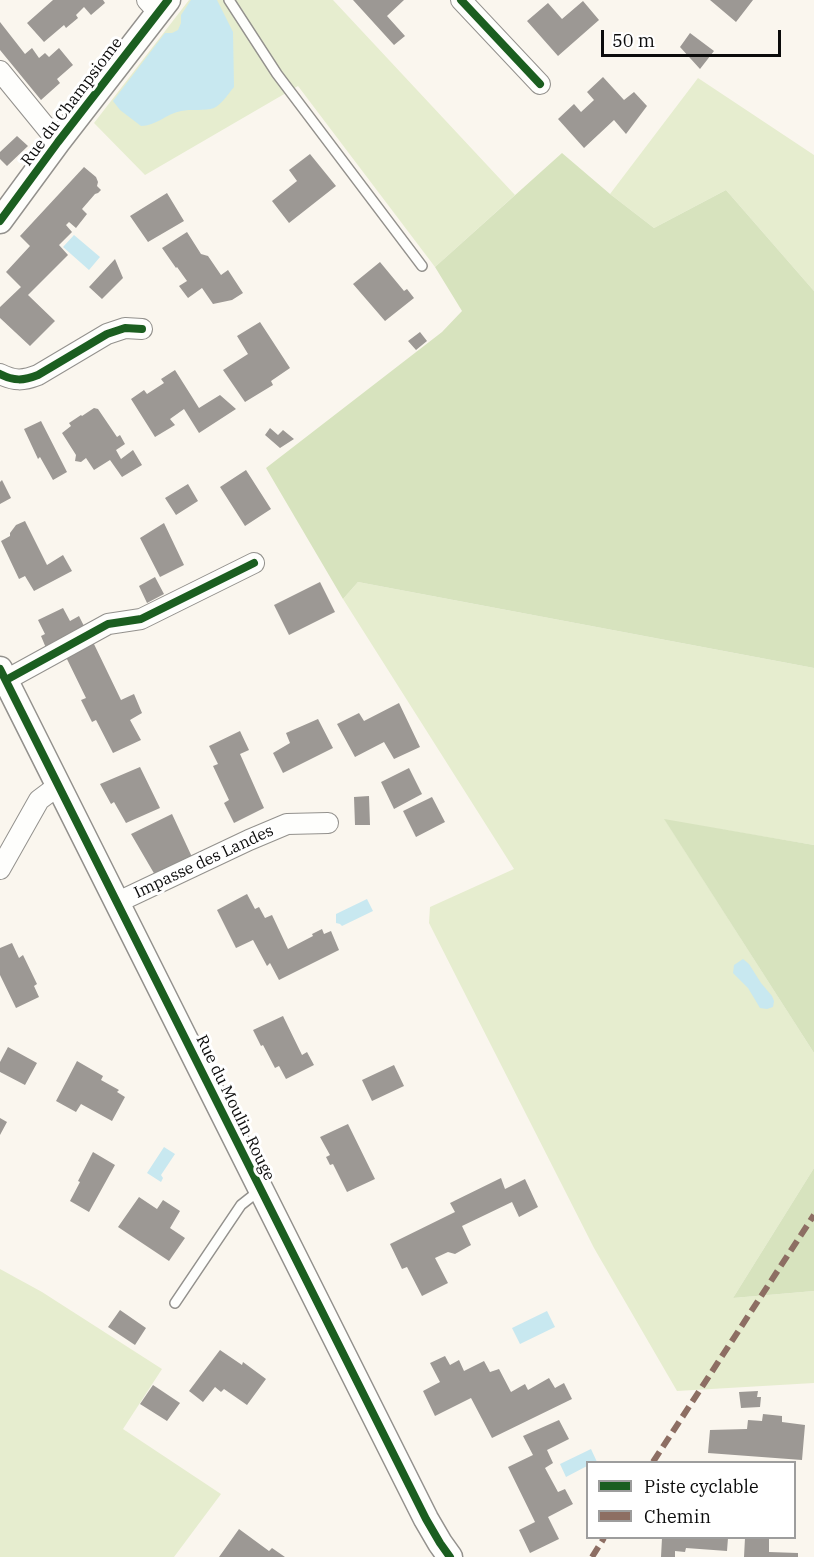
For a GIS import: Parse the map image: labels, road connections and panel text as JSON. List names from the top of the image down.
{
  "streets": {
    "street": ["Rue du Champsiome", "Impasse des Landes", "Rue du Moulin Rouge"]
  },
  "crossings": [
    ["Impasse des Landes", "Rue du Moulin Rouge"]
  ],
  "legend": ["Piste cyclable", "Chemin"],
  "scale_bar": "50 m"
}
